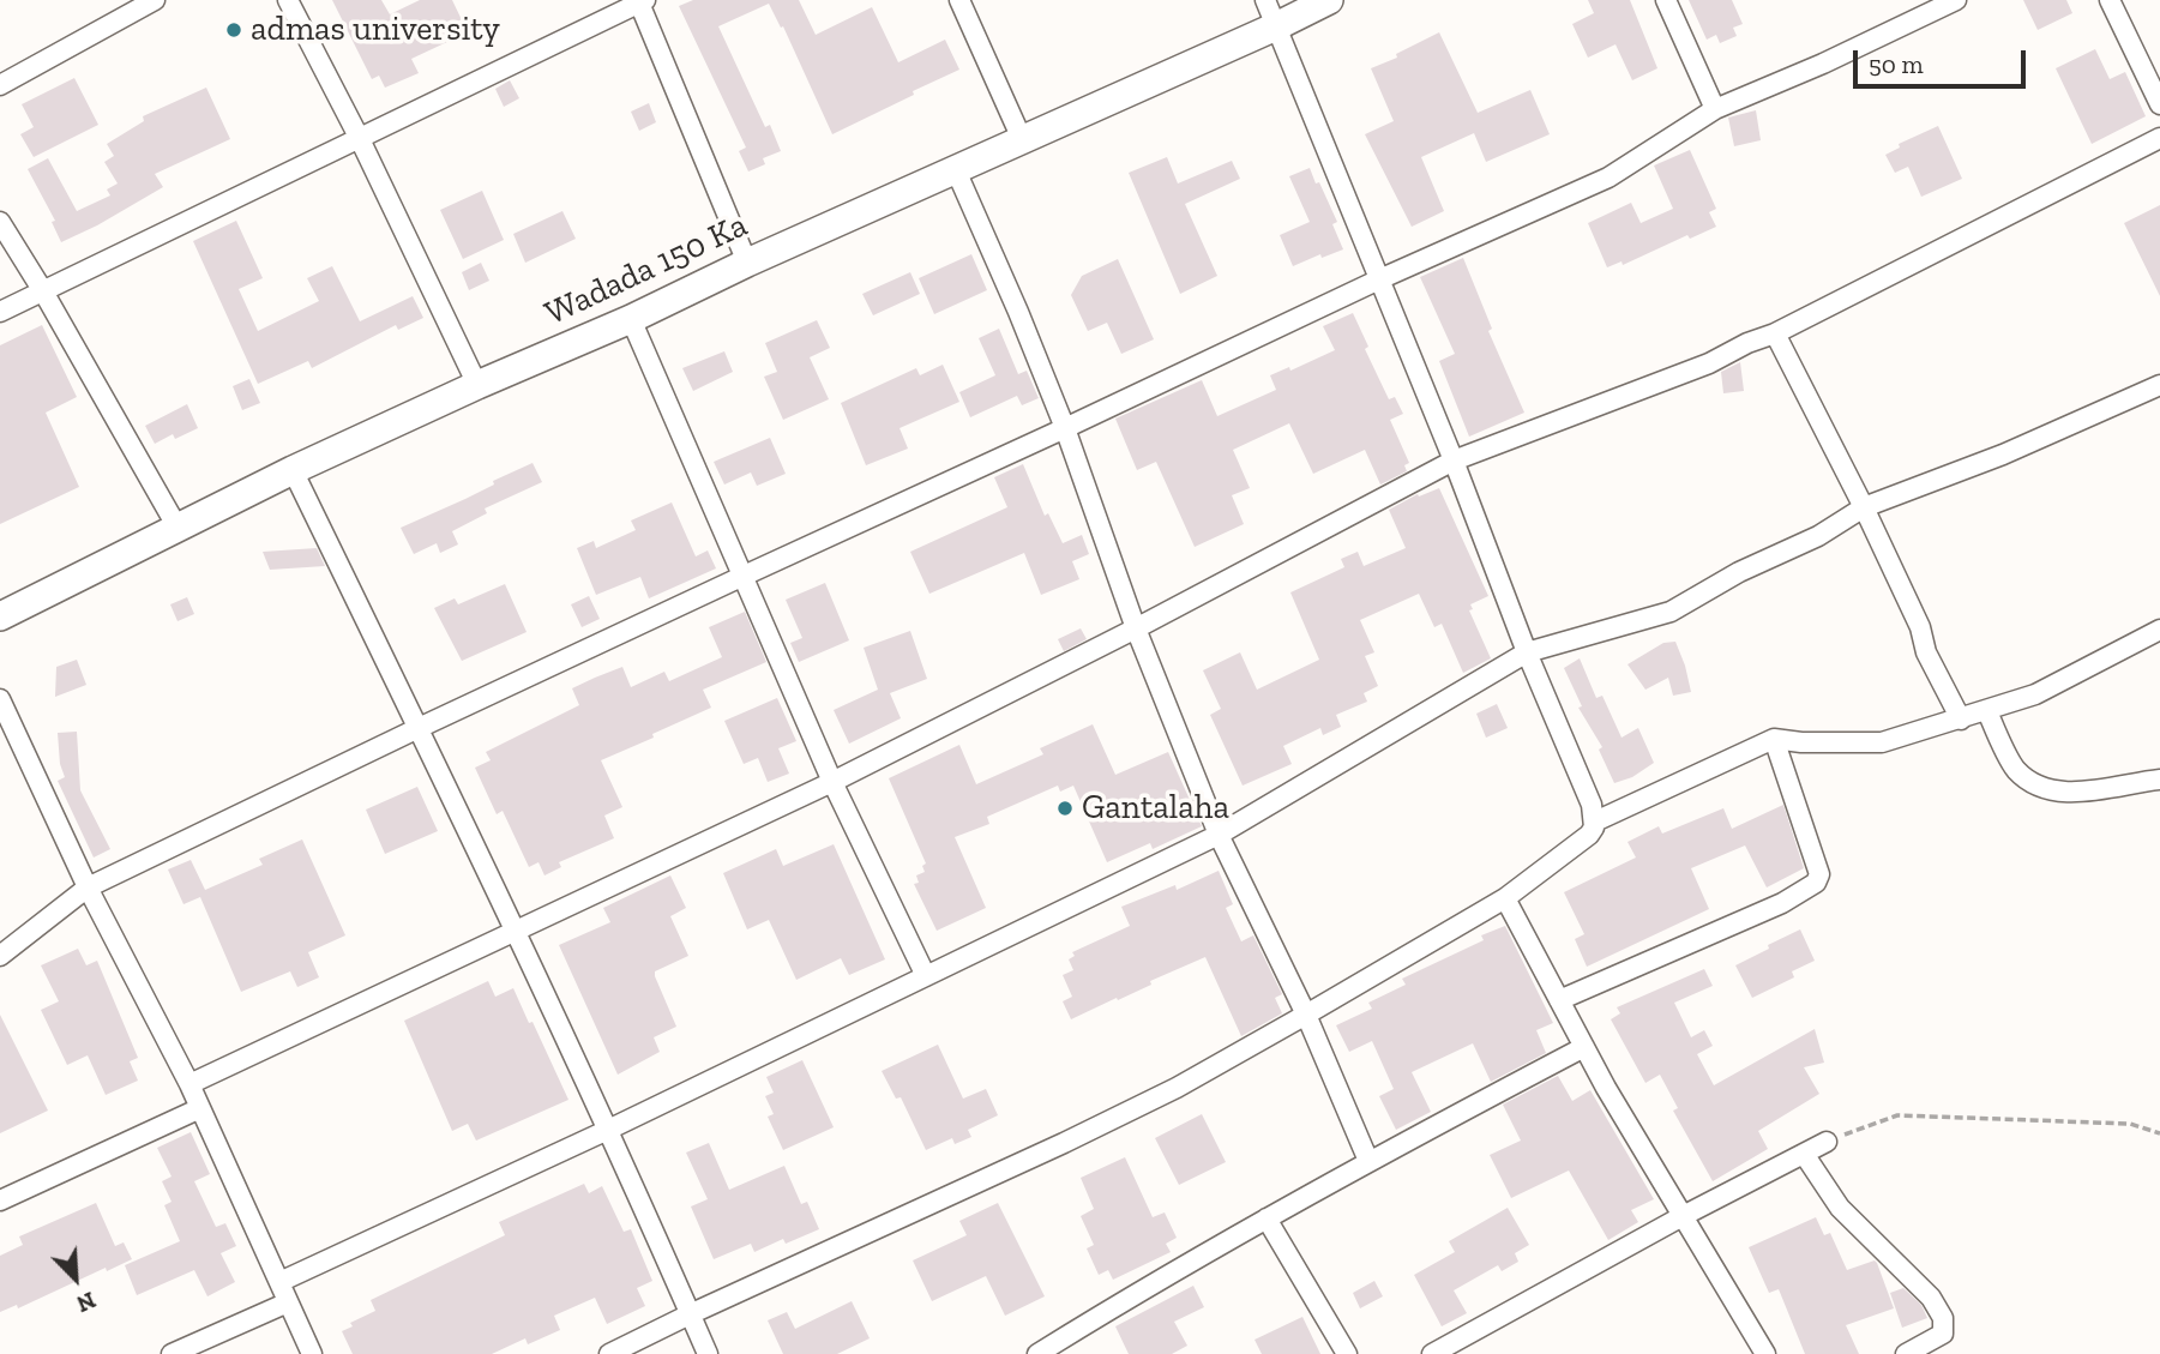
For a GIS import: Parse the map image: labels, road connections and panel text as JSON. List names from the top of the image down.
{
  "streets": {
    "street": ["Wadada 150 Ka"]
  },
  "places": ["admas university", "Gantalaha"],
  "scale_bar": "50 m",
  "north": "bottom right"
}
